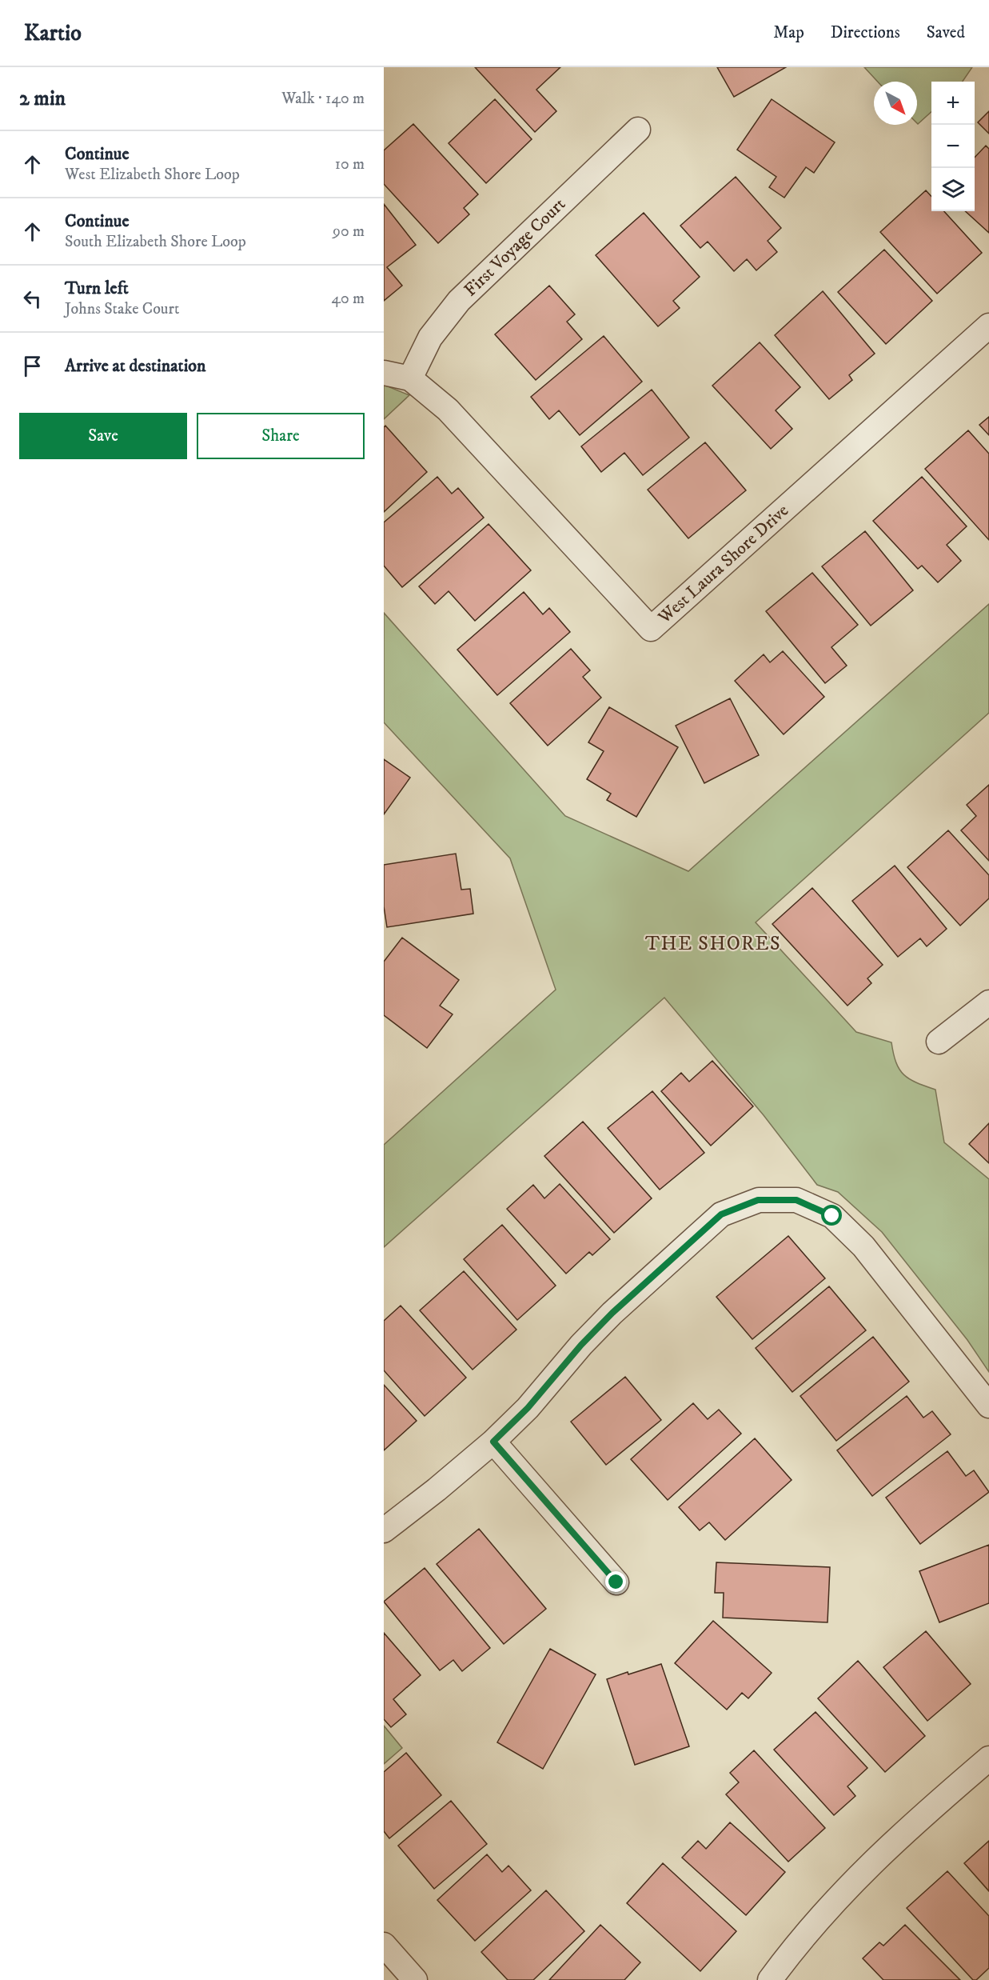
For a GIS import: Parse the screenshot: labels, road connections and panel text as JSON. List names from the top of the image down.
{
  "streets": {
    "street": ["First Voyage Court", "West Laura Shore Drive"]
  },
  "crossings": [
    ["First Voyage Court", "West Laura Shore Drive"]
  ],
  "districts": ["THE SHORES"],
  "north": "bottom right",
  "page": {
    "header": "Kartio",
    "nav": ["Map", "Directions", "Saved"],
    "heading": ["2 min", "Walk · 140 m"],
    "map_buttons": ["+", "−"],
    "list": [
      ["Continue", "West Elizabeth Shore Loop", "10 m"],
      ["Continue", "South Elizabeth Shore Loop", "90 m"],
      ["Turn left", "Johns Stake Court", "40 m"],
      "Arrive at destination"
    ],
    "buttons": ["Save", "Share"]
  }
}
